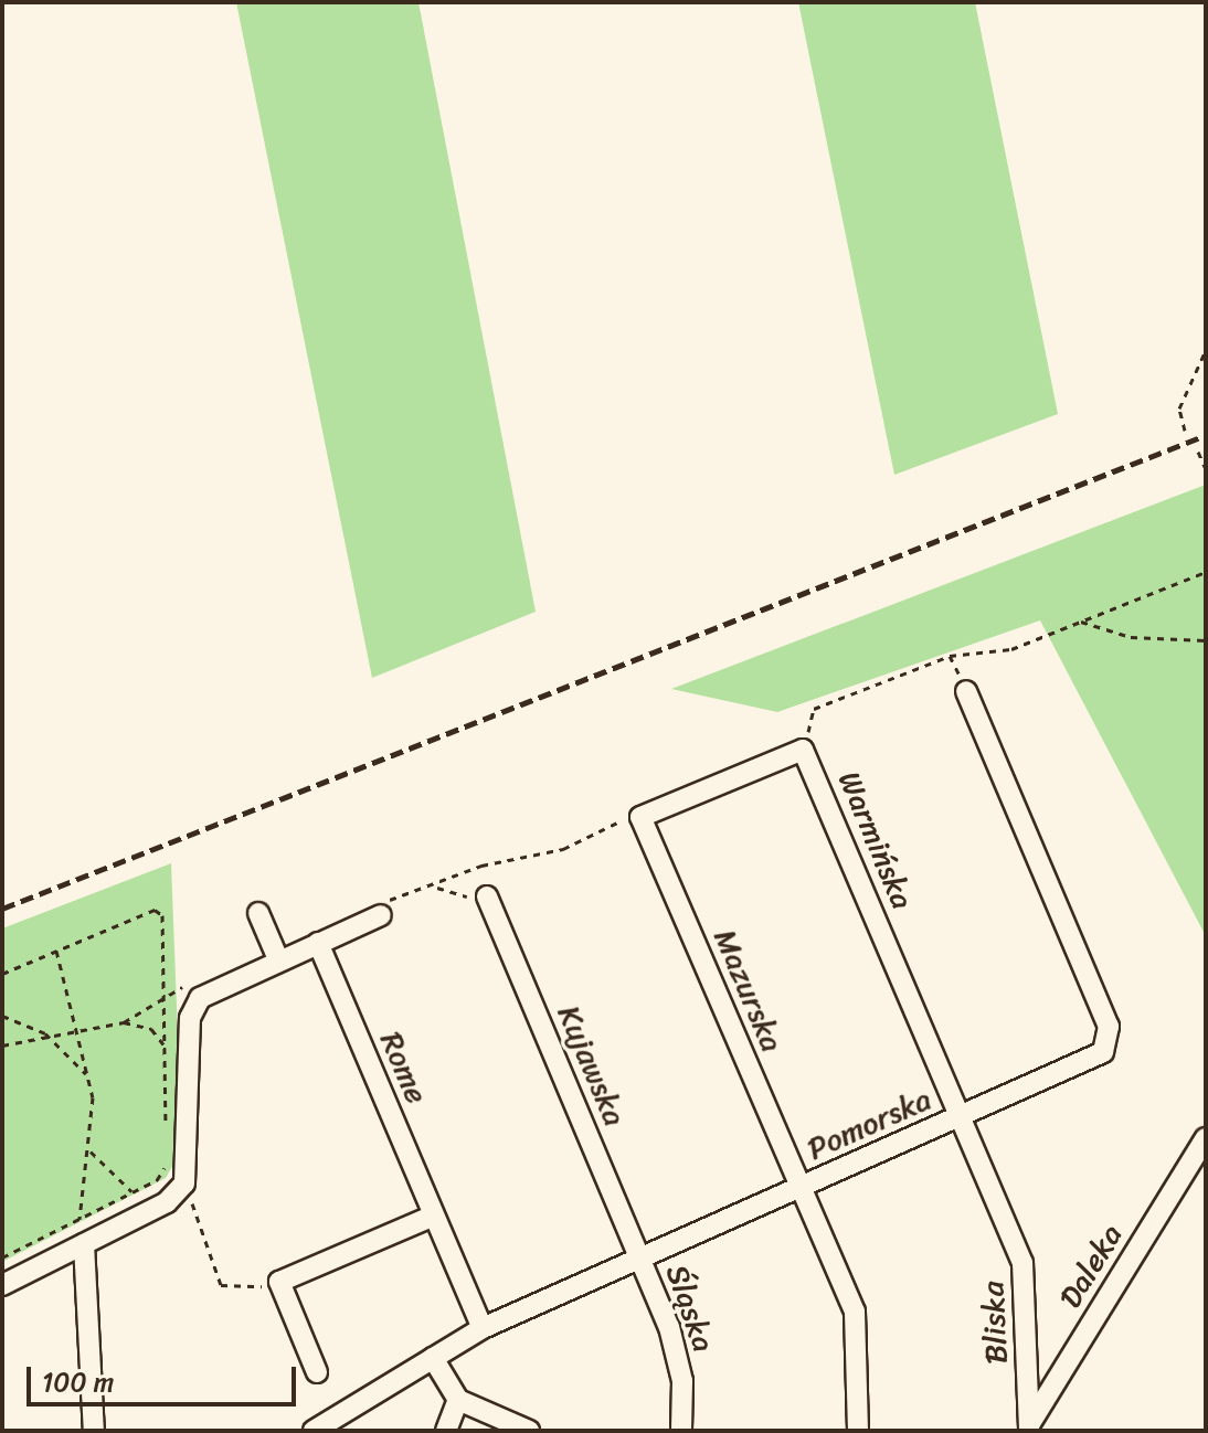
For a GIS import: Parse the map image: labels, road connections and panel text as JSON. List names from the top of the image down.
{
  "streets": {
    "street": [
      "Warmińska",
      "Mazurska",
      "Kujawska",
      "Rome",
      "Pomorska",
      "Daleka",
      "Śląska",
      "Bliska"
    ]
  },
  "crossings": [
    ["Warmińska", "Mazurska"],
    ["Warmińska", "Pomorska"],
    ["Warmińska", "Bliska"],
    ["Mazurska", "Pomorska"],
    ["Kujawska", "Pomorska"],
    ["Kujawska", "Śląska"],
    ["Rome", "Pomorska"],
    ["Pomorska", "Śląska"],
    ["Pomorska", "Bliska"],
    ["Daleka", "Bliska"]
  ],
  "scale_bar": "100 m"
}
